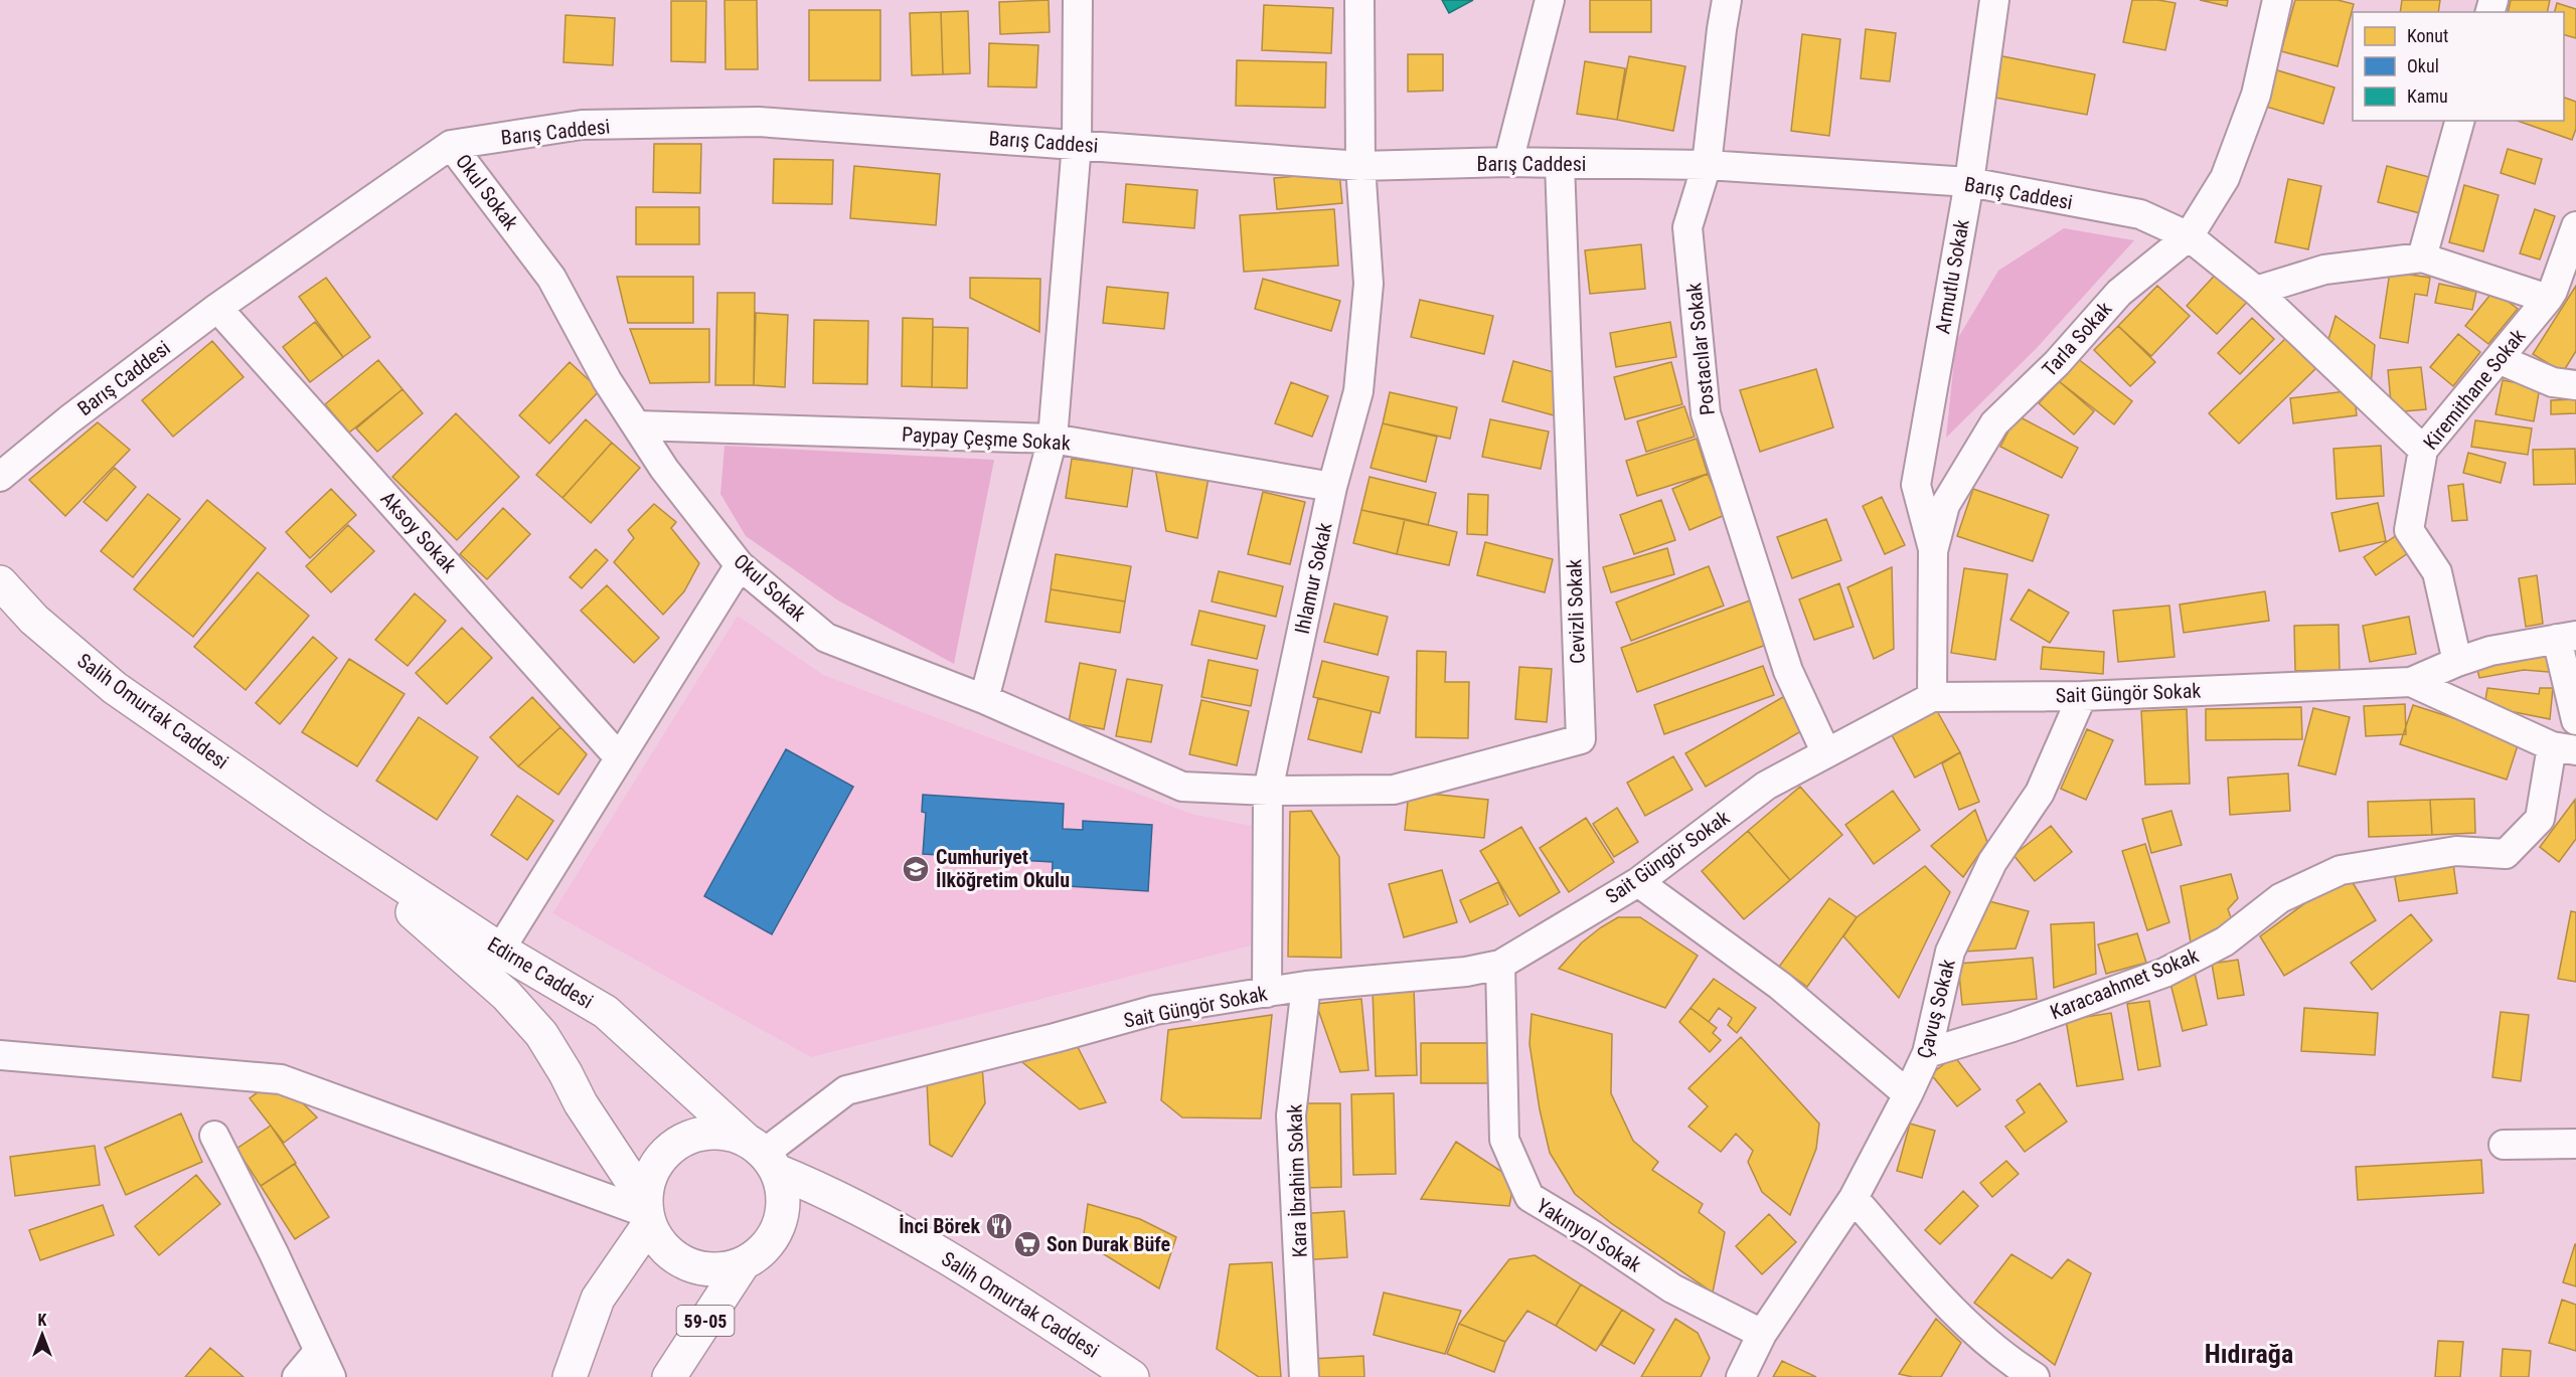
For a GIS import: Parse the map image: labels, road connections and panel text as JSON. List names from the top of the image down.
{
  "streets": {
    "main road": ["Salih Omurtak Caddesi", "Edirne Caddesi", "59-05"],
    "street": [
      "Barış Caddesi",
      "Okul Sokak",
      "Armutlu Sokak",
      "Tarla Sokak",
      "Postacılar Sokak",
      "Kiremithane Sokak",
      "Paypay Çeşme Sokak",
      "Aksoy Sokak",
      "Ihlamur Sokak",
      "Cevizli Sokak",
      "Sait Güngör Sokak",
      "Karacaahmet Sokak",
      "Çavuş Sokak",
      "Kara İbrahim Sokak",
      "Yakınyol Sokak"
    ]
  },
  "crossings": [
    ["Barış Caddesi", "Okul Sokak"],
    ["Barış Caddesi", "Armutlu Sokak"],
    ["Barış Caddesi", "Tarla Sokak"],
    ["Barış Caddesi", "Postacılar Sokak"],
    ["Barış Caddesi", "Kiremithane Sokak"],
    ["Barış Caddesi", "Aksoy Sokak"],
    ["Barış Caddesi", "Ihlamur Sokak"],
    ["Barış Caddesi", "Cevizli Sokak"],
    ["Okul Sokak", "Paypay Çeşme Sokak"],
    ["Okul Sokak", "Ihlamur Sokak"],
    ["Okul Sokak", "Cevizli Sokak"],
    ["Armutlu Sokak", "Tarla Sokak"],
    ["Tarla Sokak", "Sait Güngör Sokak"],
    ["Postacılar Sokak", "Sait Güngör Sokak"],
    ["Paypay Çeşme Sokak", "Ihlamur Sokak"],
    ["Ihlamur Sokak", "Cevizli Sokak"],
    ["Ihlamur Sokak", "Sait Güngör Sokak"],
    ["Sait Güngör Sokak", "Salih Omurtak Caddesi"],
    ["Sait Güngör Sokak", "Edirne Caddesi"],
    ["Sait Güngör Sokak", "Karacaahmet Sokak"],
    ["Sait Güngör Sokak", "Çavuş Sokak"],
    ["Sait Güngör Sokak", "Kara İbrahim Sokak"],
    ["Sait Güngör Sokak", "Yakınyol Sokak"],
    ["Sait Güngör Sokak", "59-05"],
    ["Salih Omurtak Caddesi", "Edirne Caddesi"],
    ["Salih Omurtak Caddesi", "59-05"],
    ["Edirne Caddesi", "59-05"],
    ["Karacaahmet Sokak", "Çavuş Sokak"],
    ["Çavuş Sokak", "Yakınyol Sokak"]
  ],
  "districts": ["Hıdırağa"],
  "places": {
    "school or university": ["Cumhuriyet İlköğretim Okulu"],
    "restaurant": ["İnci Börek"],
    "supermarket": ["Son Durak Büfe"]
  },
  "legend": ["Konut", "Okul", "Kamu"],
  "north": "top"
}
